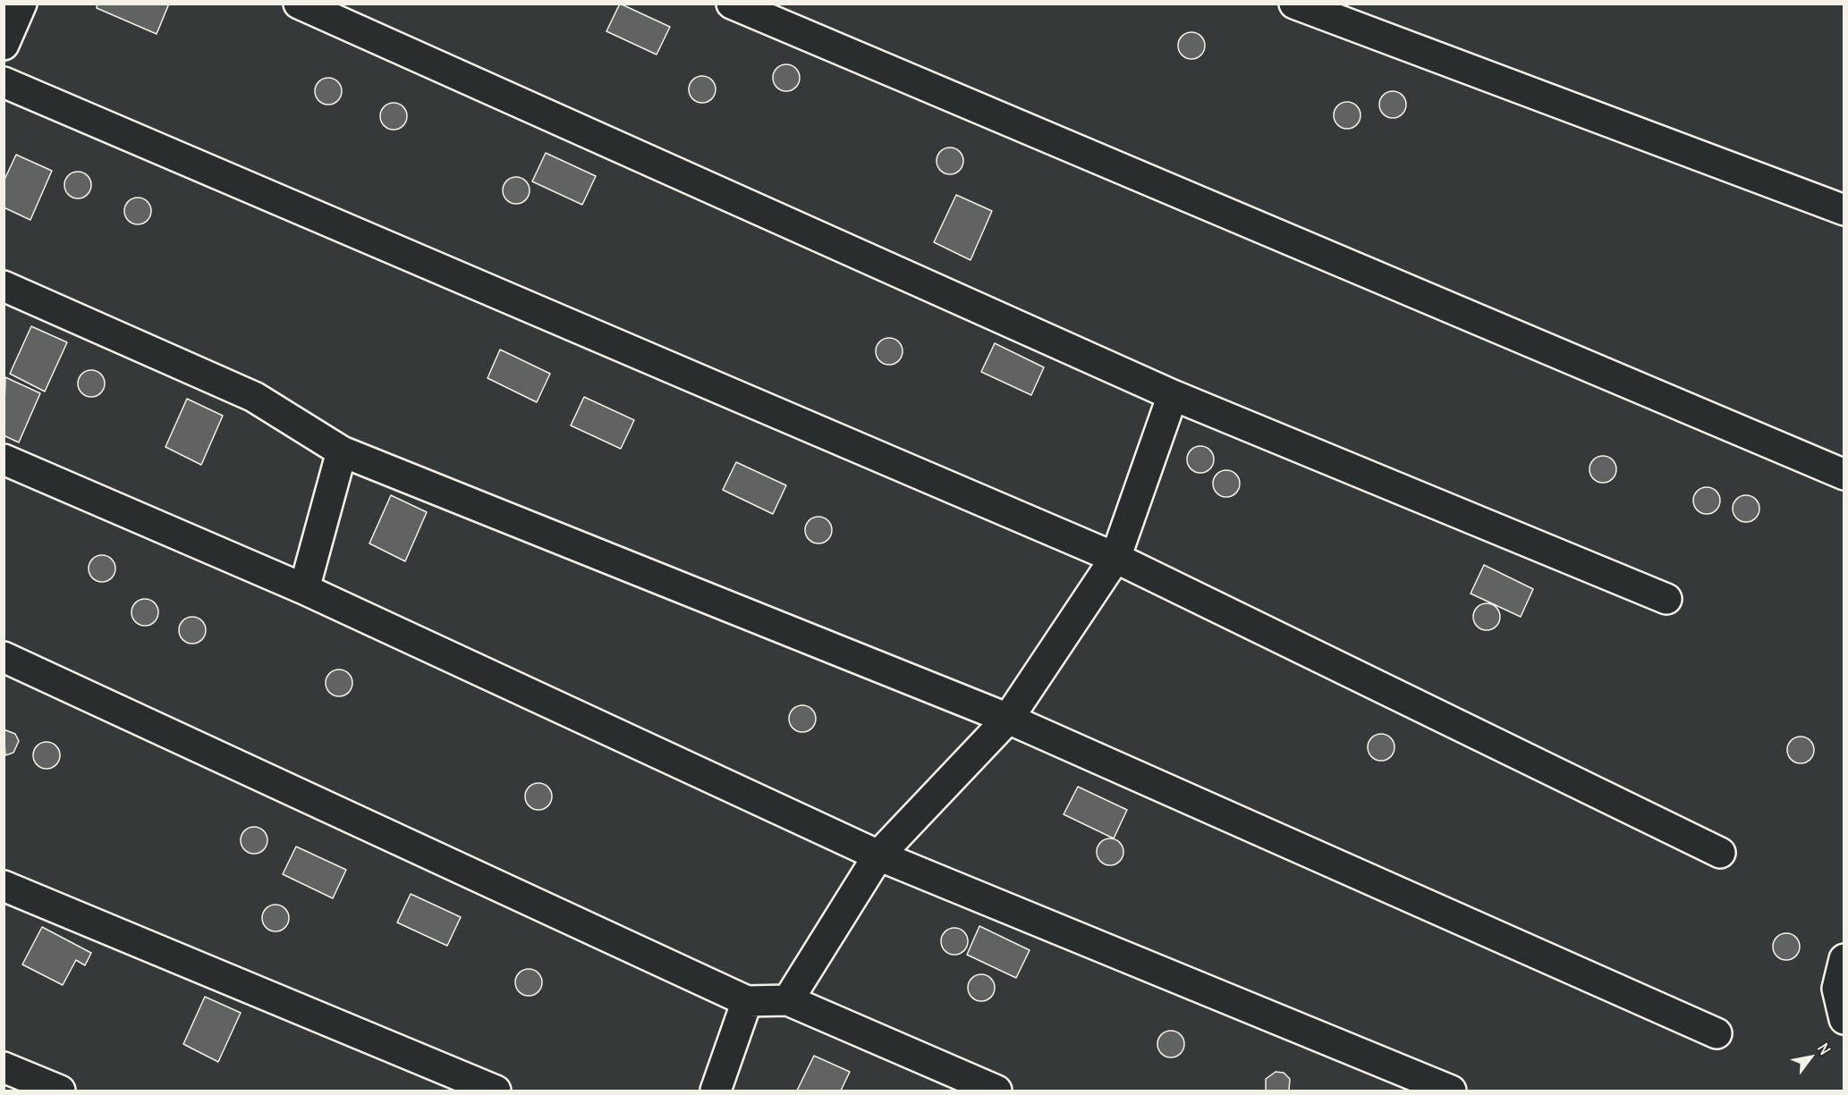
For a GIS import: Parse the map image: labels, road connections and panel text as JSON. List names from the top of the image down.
{
  "north": "top right"
}
